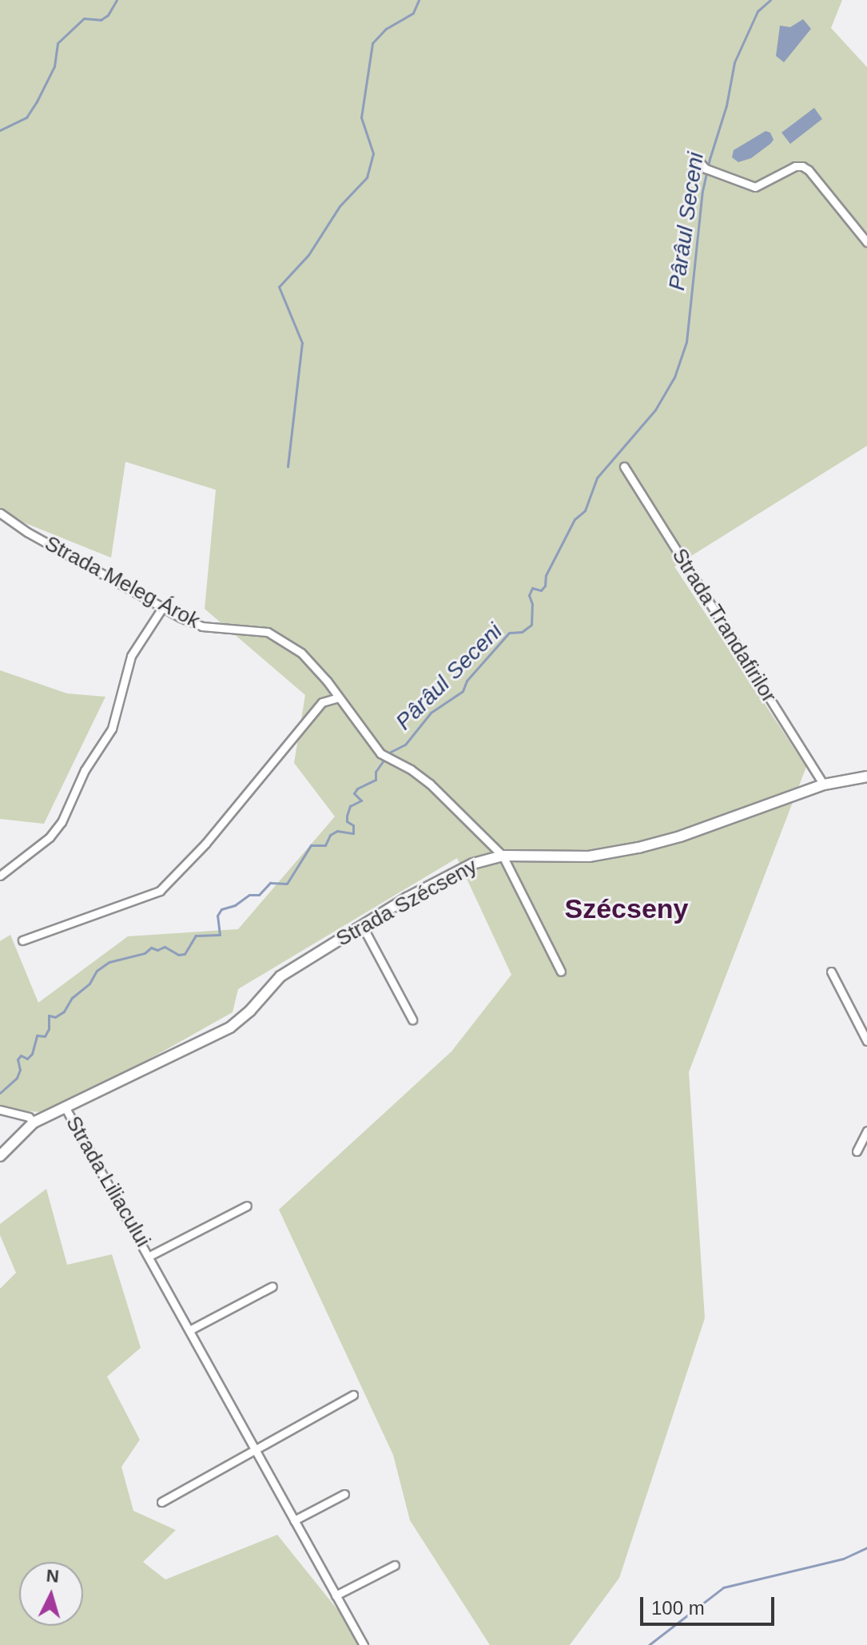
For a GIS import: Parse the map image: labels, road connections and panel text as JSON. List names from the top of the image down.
{
  "streets": {
    "street": [
      "Strada Meleg Árok",
      "Strada Trandafirilor",
      "Strada Szécseny",
      "Strada Liliacului"
    ]
  },
  "crossings": [
    ["Strada Meleg Árok", "Strada Szécseny"],
    ["Strada Trandafirilor", "Strada Szécseny"],
    ["Strada Szécseny", "Strada Liliacului"]
  ],
  "districts": ["Szécseny"],
  "water": ["Pârâul Seceni"],
  "scale_bar": "100 m",
  "north": "top"
}
